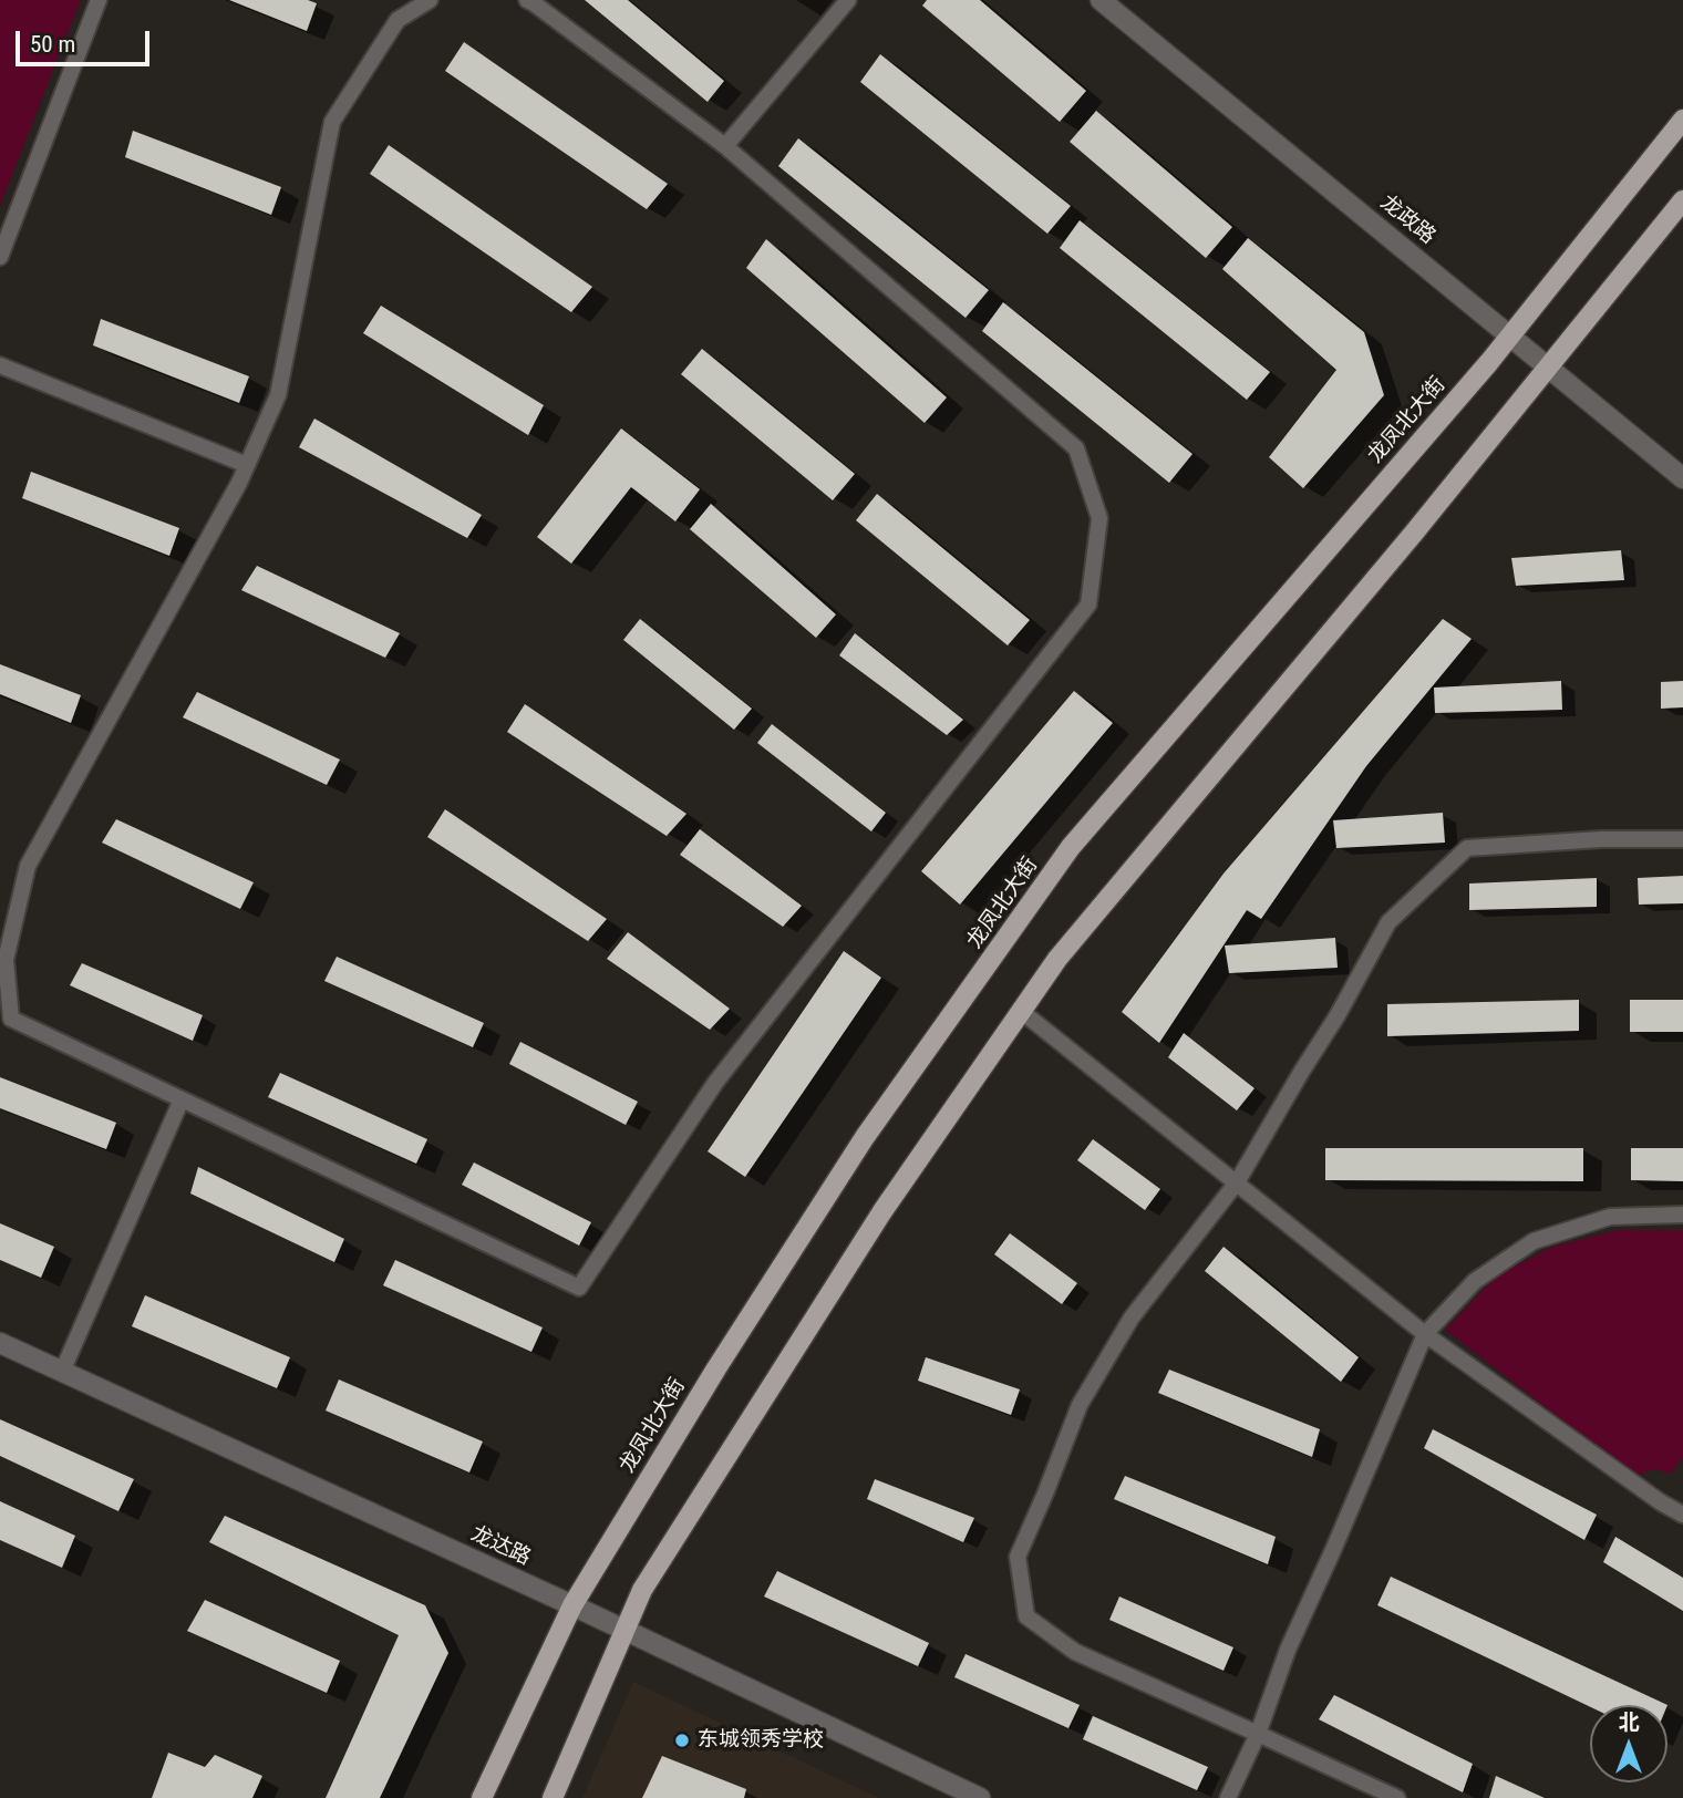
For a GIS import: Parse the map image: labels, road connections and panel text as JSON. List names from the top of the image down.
{
  "streets": {
    "main road": ["龙凤北大街"],
    "street": ["龙政路", "龙达路"]
  },
  "crossings": [
    ["龙政路", "龙凤北大街"],
    ["龙凤北大街", "龙达路"]
  ],
  "places": ["东城领秀学校"],
  "scale_bar": "50 m",
  "north": "top"
}
